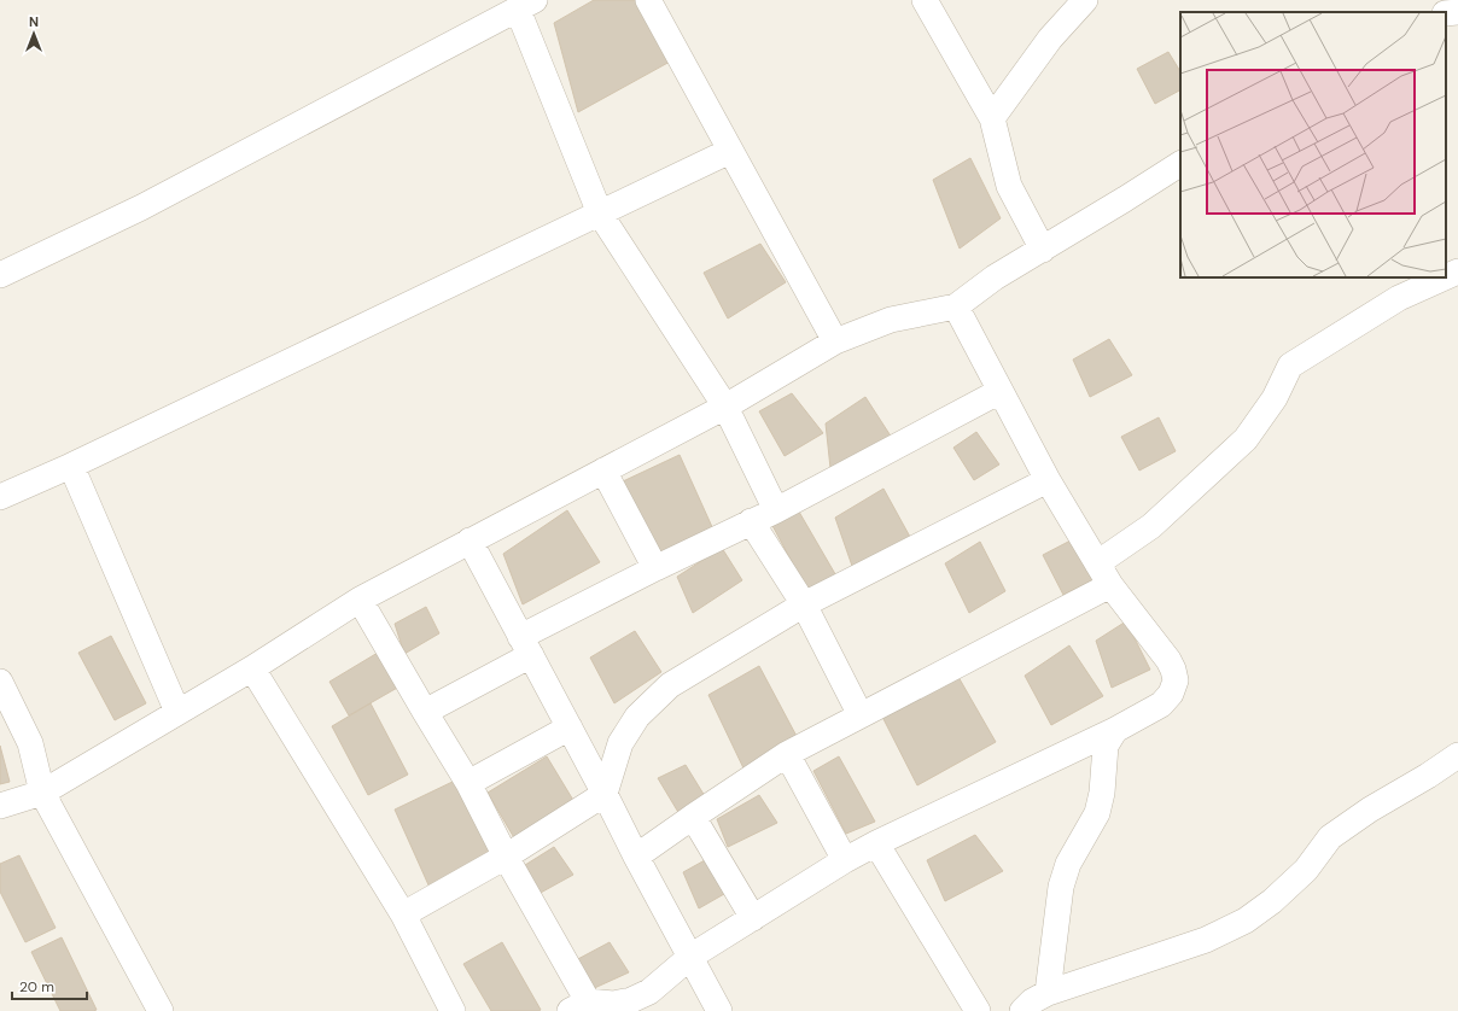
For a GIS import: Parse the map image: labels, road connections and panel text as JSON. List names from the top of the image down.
{
  "scale_bar": "20 m",
  "north": "top"
}
